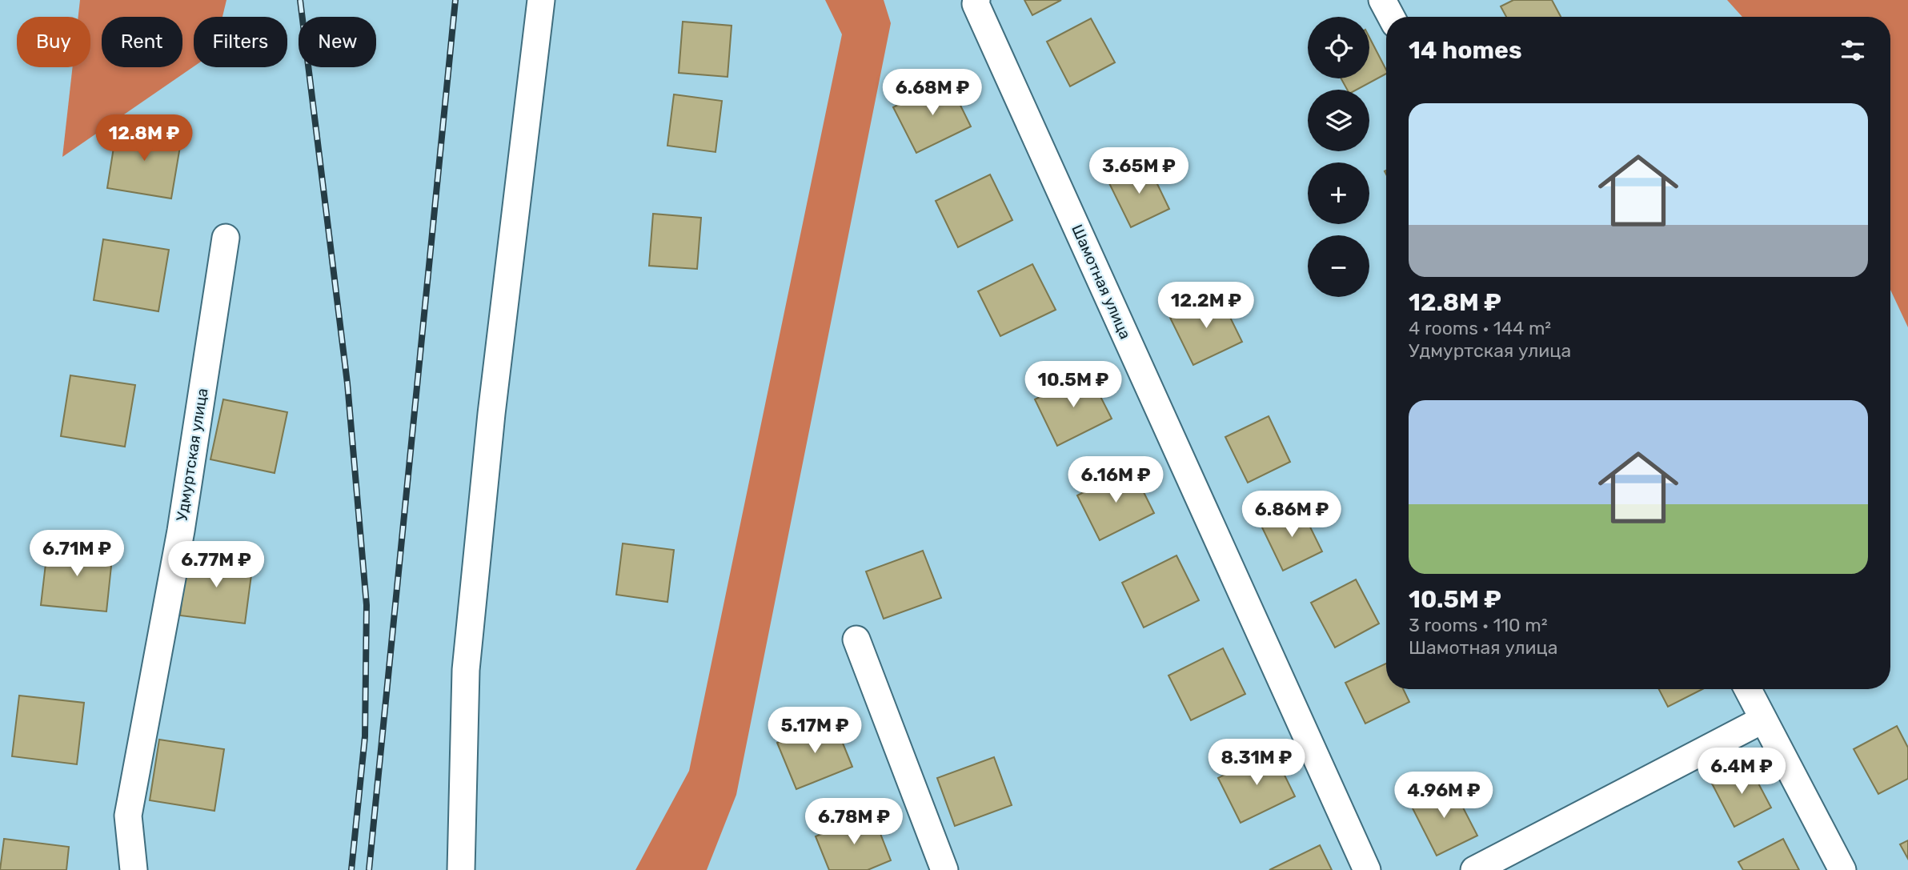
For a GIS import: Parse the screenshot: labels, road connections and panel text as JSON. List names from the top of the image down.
{
  "streets": {
    "street": ["Шамотная улица", "Удмуртская улица"]
  },
  "page": {
    "map_buttons": ["+", "−"],
    "chip": [
      "Buy",
      "Rent",
      "Filters",
      "New"
    ],
    "heading": "14 homes",
    "price": [
      "6.68M ₽",
      "12.8M ₽",
      "3.65M ₽",
      "12.2M ₽",
      "10.5M ₽",
      "6.16M ₽",
      "6.86M ₽",
      "6.71M ₽",
      "6.77M ₽",
      "5.17M ₽",
      "8.31M ₽",
      "6.4M ₽",
      "4.96M ₽",
      "6.78M ₽"
    ],
    "list": [
      {
        "name": "12.8M ₽",
        "note": "4 rooms · 144 m² · Удмуртская улица"
      },
      {
        "name": "10.5M ₽",
        "note": "3 rooms · 110 m² · Шамотная улица"
      }
    ]
  }
}
